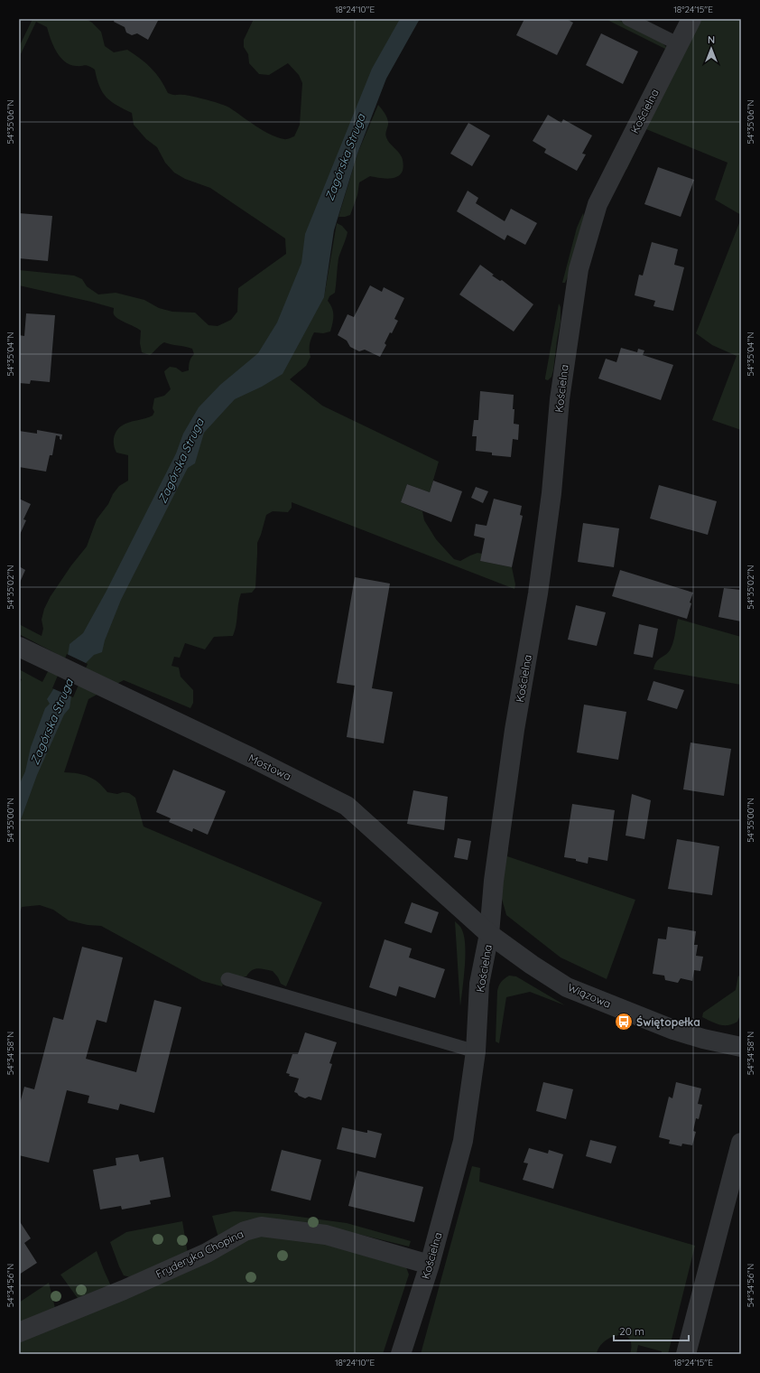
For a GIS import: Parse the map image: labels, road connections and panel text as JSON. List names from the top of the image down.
{
  "streets": {
    "street": [
      "Kościelna",
      "Mostowa",
      "Wiązowa",
      "Fryderyka Chopina"
    ]
  },
  "crossings": [
    ["Kościelna", "Mostowa"],
    ["Kościelna", "Wiązowa"],
    ["Kościelna", "Fryderyka Chopina"],
    ["Mostowa", "Wiązowa"]
  ],
  "water": ["Zagórska Struga"],
  "places": {
    "bus stop": ["Świętopełka"]
  },
  "scale_bar": "20 m",
  "north": "top",
  "coordinates": [
    "18°24'10\"E",
    "18°24'15\"E",
    "54°35'06\"N",
    "54°35'04\"N",
    "54°35'02\"N",
    "54°35'00\"N",
    "54°34'58\"N",
    "54°34'56\"N"
  ]
}
